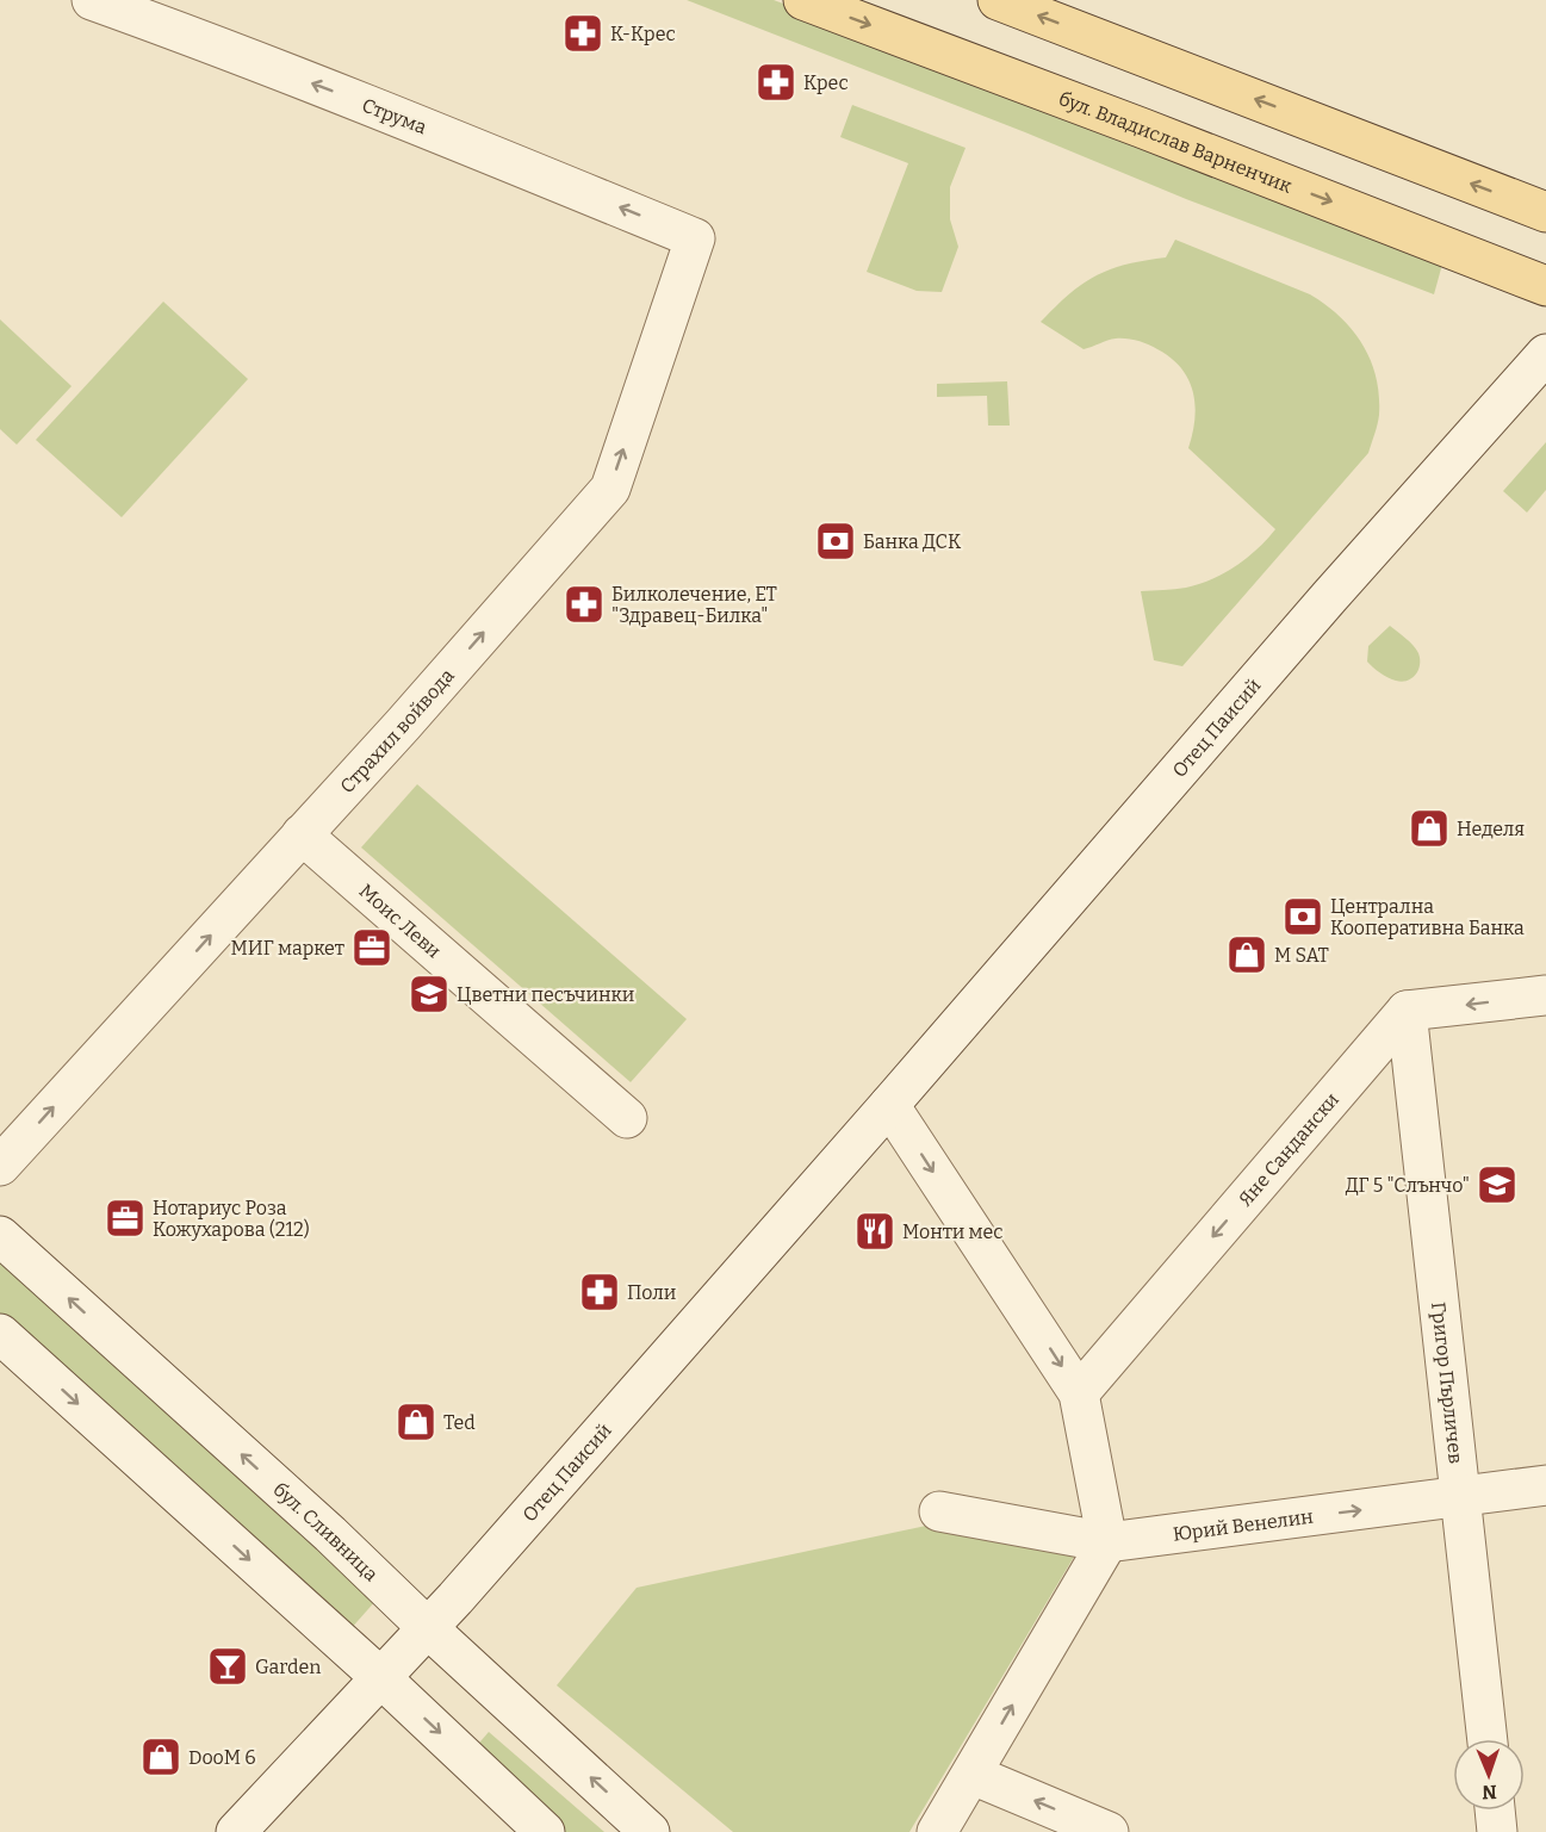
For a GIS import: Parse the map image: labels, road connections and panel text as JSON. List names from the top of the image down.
{
  "streets": {
    "main road": ["бул. Владислав Варненчик"],
    "street": [
      "Струма",
      "Отец Паисий",
      "Страхил войвода",
      "Моис Леви",
      "Яне Сандански",
      "Григор Пърличев",
      "Юрий Венелин",
      "бул. Сливница"
    ]
  },
  "crossings": [
    ["Струма", "Страхил войвода"],
    ["Отец Паисий", "бул. Сливница"],
    ["Страхил войвода", "Моис Леви"],
    ["Яне Сандански", "Григор Пърличев"],
    ["Григор Пърличев", "Юрий Венелин"]
  ],
  "one_way": [
    "Струма",
    "Страхил войвода",
    "Яне Сандански",
    "Юрий Венелин"
  ],
  "places": {
    "pharmacy": [
      "К-Крес",
      "Крес",
      "Билколечение, ЕТ \"Здравец-Билка\"",
      "Поли"
    ],
    "bank": ["Банка ДСК", "Централна Кооперативна Банка"],
    "shop": [
      "Неделя",
      "M SAT",
      "Ted",
      "DooM 6"
    ],
    "office": ["МИГ маркет", "Нотариус Роза Кожухарова (212)"],
    "school or university": ["Цветни песъчинки", "ДГ 5 \"Слънчо\""],
    "restaurant": ["Монти мес"],
    "bar": ["Garden"]
  },
  "north": "bottom"
}
